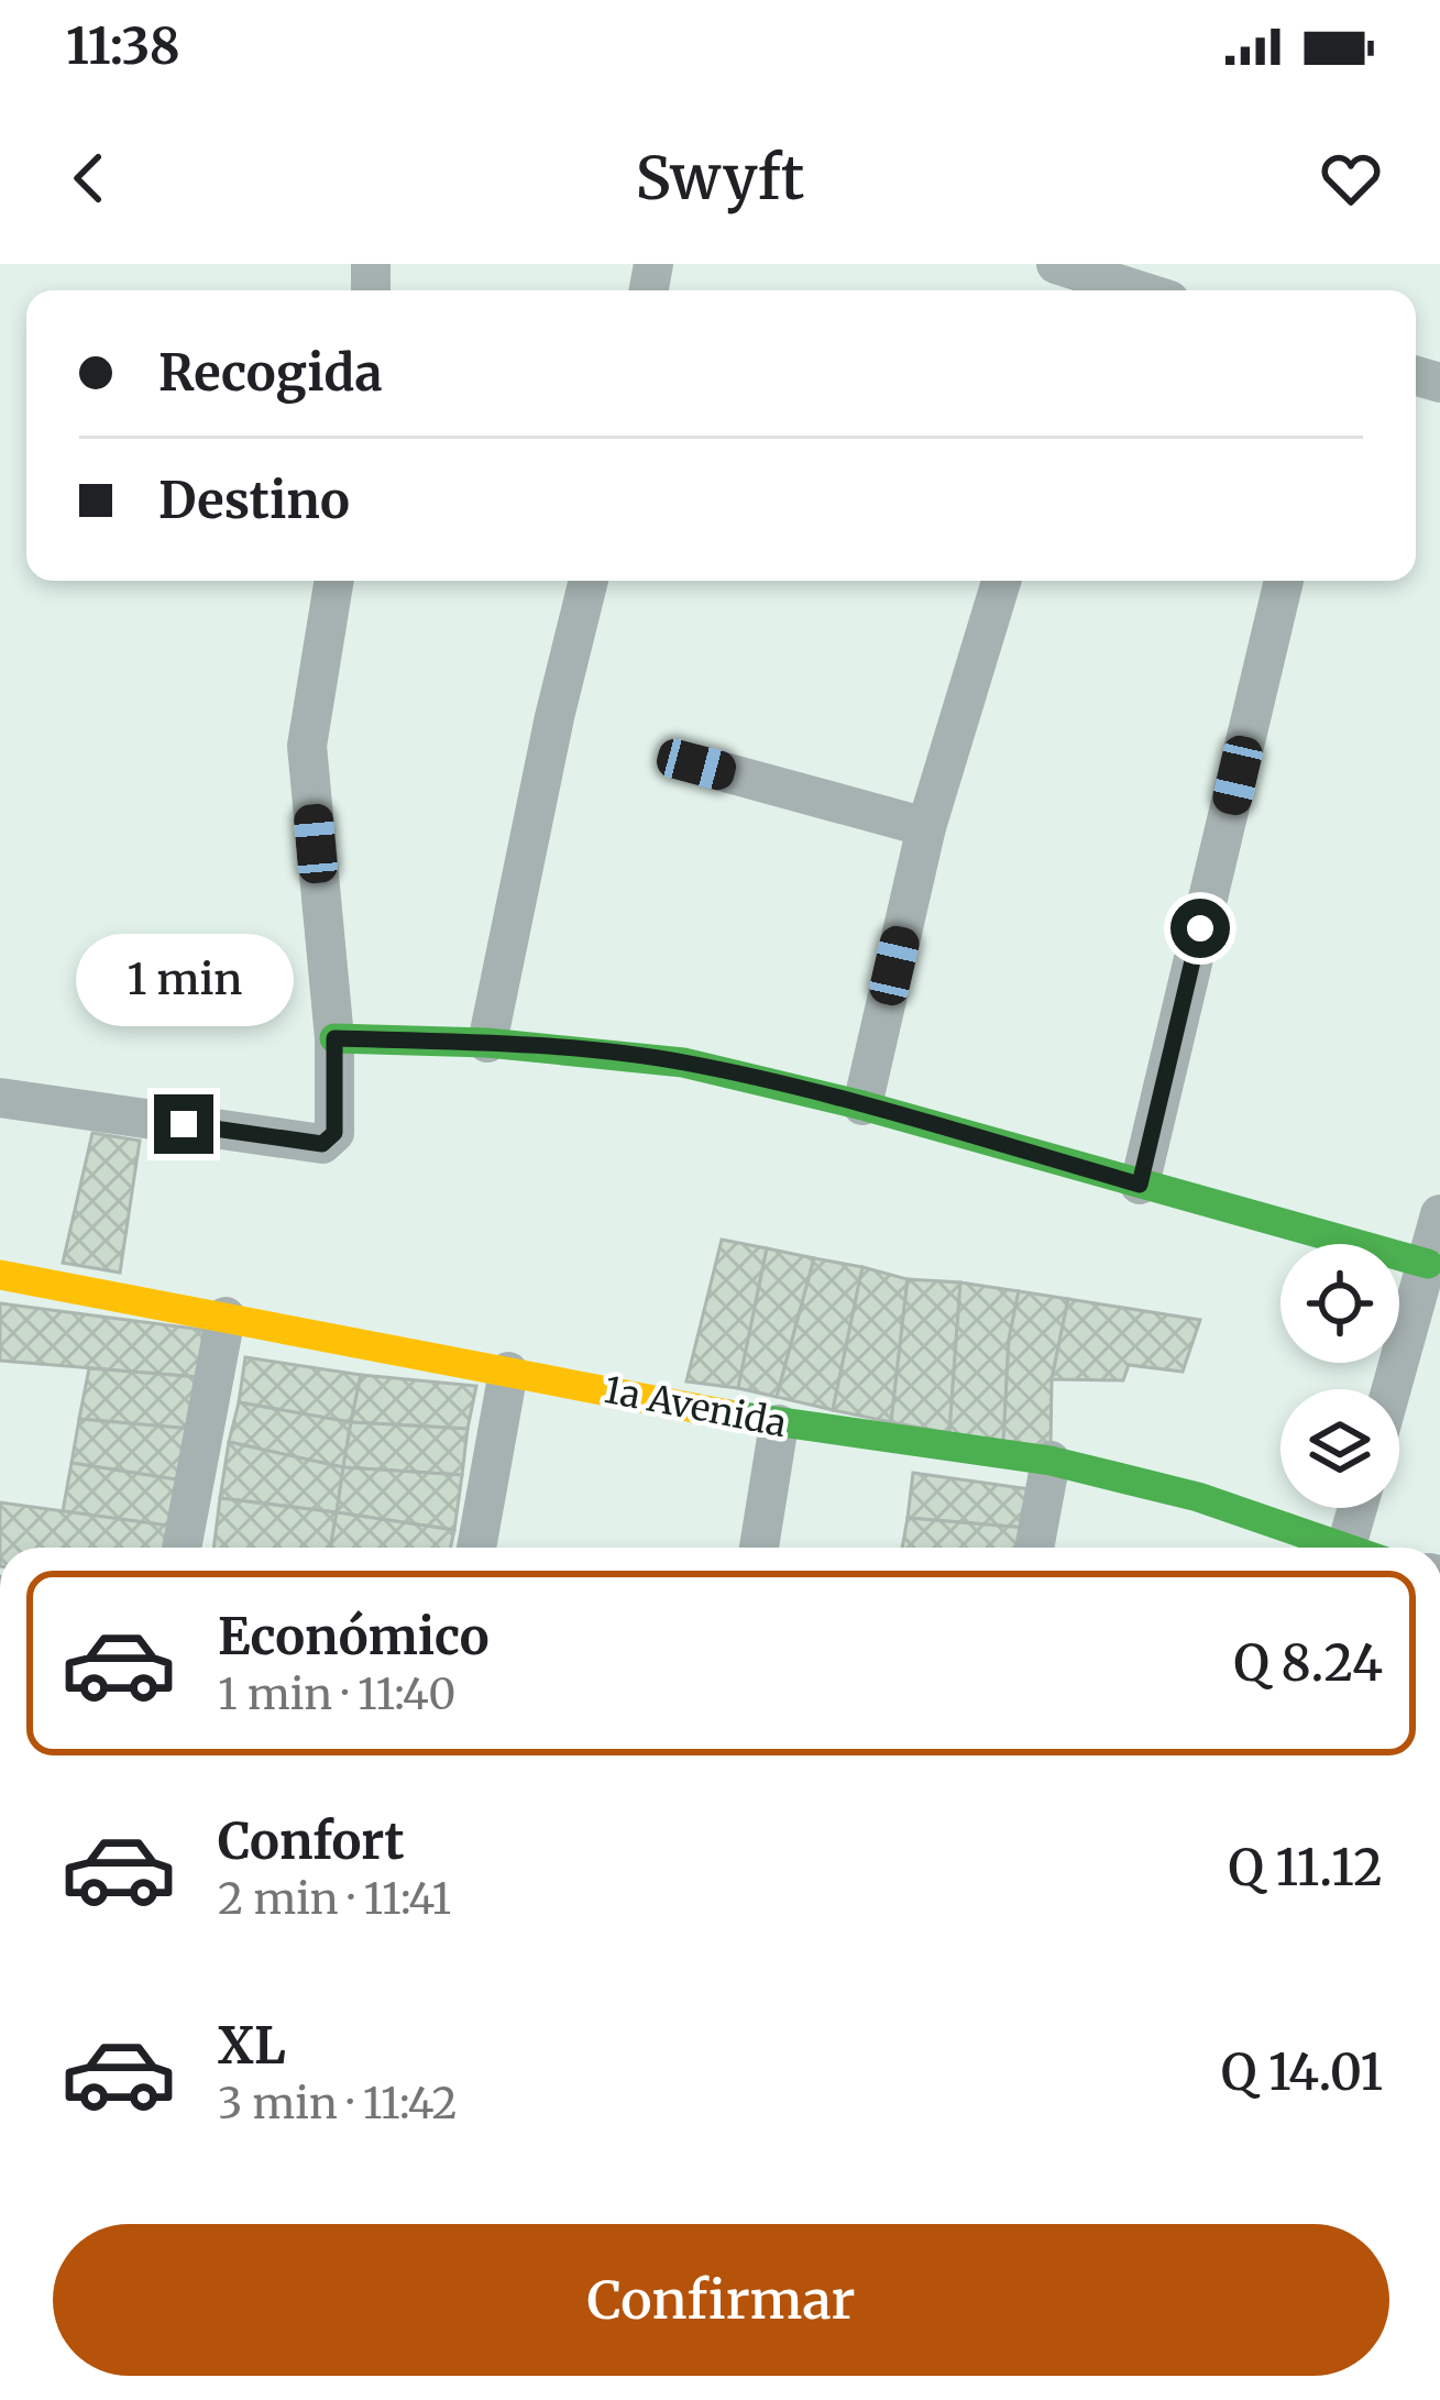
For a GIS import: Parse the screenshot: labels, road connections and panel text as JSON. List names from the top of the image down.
{
  "streets": {
    "street": ["1a Avenida"]
  },
  "page": {
    "status": "11:38",
    "header": "Swyft",
    "banner": ["Recogida", "Destino"],
    "bubble": "1 min",
    "list": [
      {
        "name": "Económico",
        "note": "1 min · 11:40",
        "value": "Q 8.24"
      },
      {
        "name": "Confort",
        "note": "2 min · 11:41",
        "value": "Q 11.12"
      },
      {
        "name": "XL",
        "note": "3 min · 11:42",
        "value": "Q 14.01"
      }
    ],
    "buttons": "Confirmar"
  }
}
